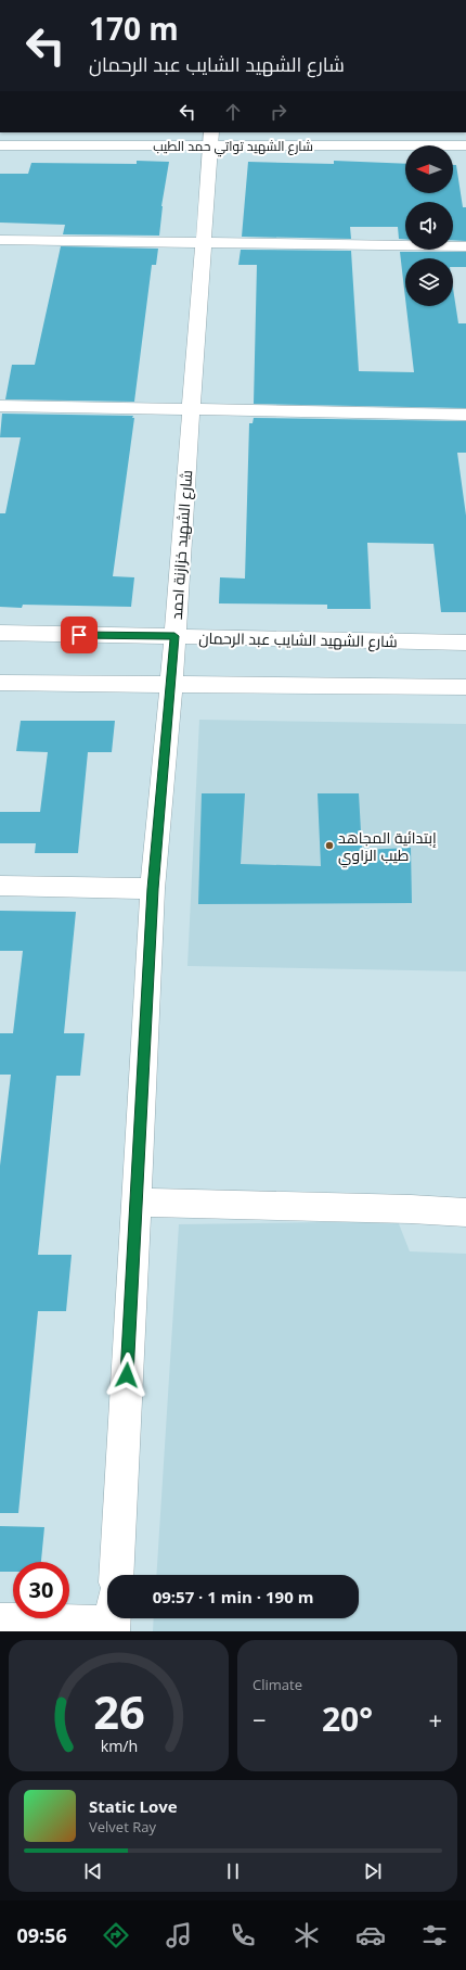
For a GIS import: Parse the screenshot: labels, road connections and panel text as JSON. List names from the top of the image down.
{
  "streets": {
    "street": ["شارع الشهيد تواتي حمد الطيب", "شارع الشهيد خزازنة احمد", "شارع الشهيد الشايب عبد الرحمان"]
  },
  "crossings": [
    ["شارع الشهيد تواتي حمد الطيب", "شارع الشهيد خزازنة احمد"],
    ["شارع الشهيد خزازنة احمد", "شارع الشهيد الشايب عبد الرحمان"]
  ],
  "places": ["إبتدائية المجاهد طيب الزاوي"],
  "north": "left",
  "page": {
    "turn": ["170 m", "شارع الشهيد الشايب عبد الرحمان"],
    "limit": "30",
    "trip": "09:57 · 1 min · 190 m",
    "tile": "Climate",
    "heat": ["−", "20°", "+"],
    "song": ["Static Love", "Velvet Ray"],
    "tabs": "09:56",
    "gauge": ["26", "km/h"]
  }
}
